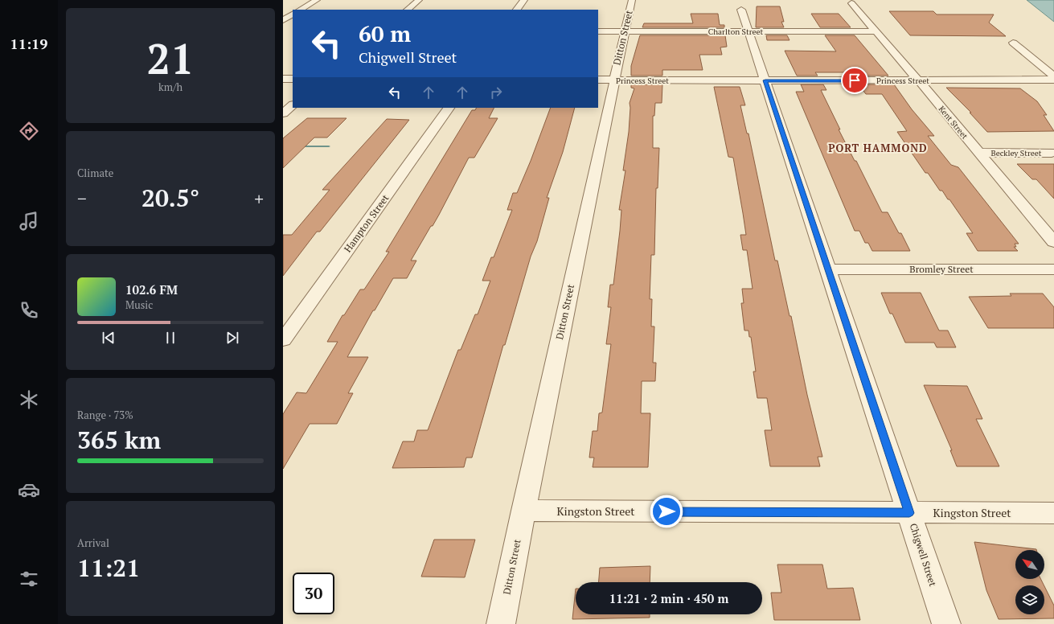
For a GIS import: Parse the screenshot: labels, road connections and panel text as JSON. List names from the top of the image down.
{
  "streets": {
    "street": [
      "Charlton Street",
      "Ditton Street",
      "Princess Street",
      "Kent Street",
      "Beckley Street",
      "Hampton Street",
      "Bromley Street",
      "Kingston Street",
      "Chigwell Street"
    ]
  },
  "crossings": [
    ["Charlton Street", "Ditton Street"],
    ["Charlton Street", "Kent Street"],
    ["Charlton Street", "Chigwell Street"],
    ["Ditton Street", "Princess Street"],
    ["Ditton Street", "Kingston Street"],
    ["Princess Street", "Kent Street"],
    ["Princess Street", "Chigwell Street"],
    ["Kent Street", "Beckley Street"],
    ["Bromley Street", "Chigwell Street"],
    ["Kingston Street", "Chigwell Street"]
  ],
  "districts": ["PORT HAMMOND"],
  "north": "top left",
  "page": {
    "tabs": "11:19",
    "tile": [
      ["21", "km/h"],
      "Climate",
      ["Range · 73%", "365 km"],
      ["Arrival", "11:21"]
    ],
    "turn": ["60 m", "Chigwell Street"],
    "heat": ["−", "20.5°", "+"],
    "song": ["102.6 FM", "Music"],
    "limit": "30",
    "trip": "11:21 · 2 min · 450 m"
  }
}
